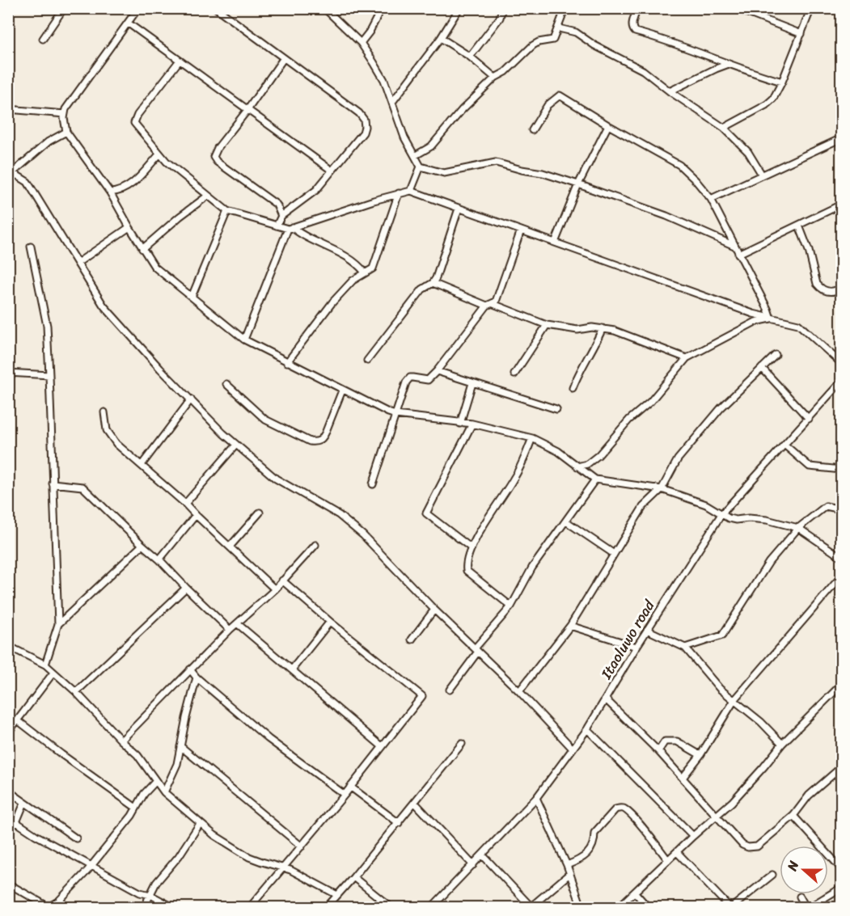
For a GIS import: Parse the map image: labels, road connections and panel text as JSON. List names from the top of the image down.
{
  "streets": {
    "street": ["Itaoluwo road"]
  },
  "north": "left"
}
